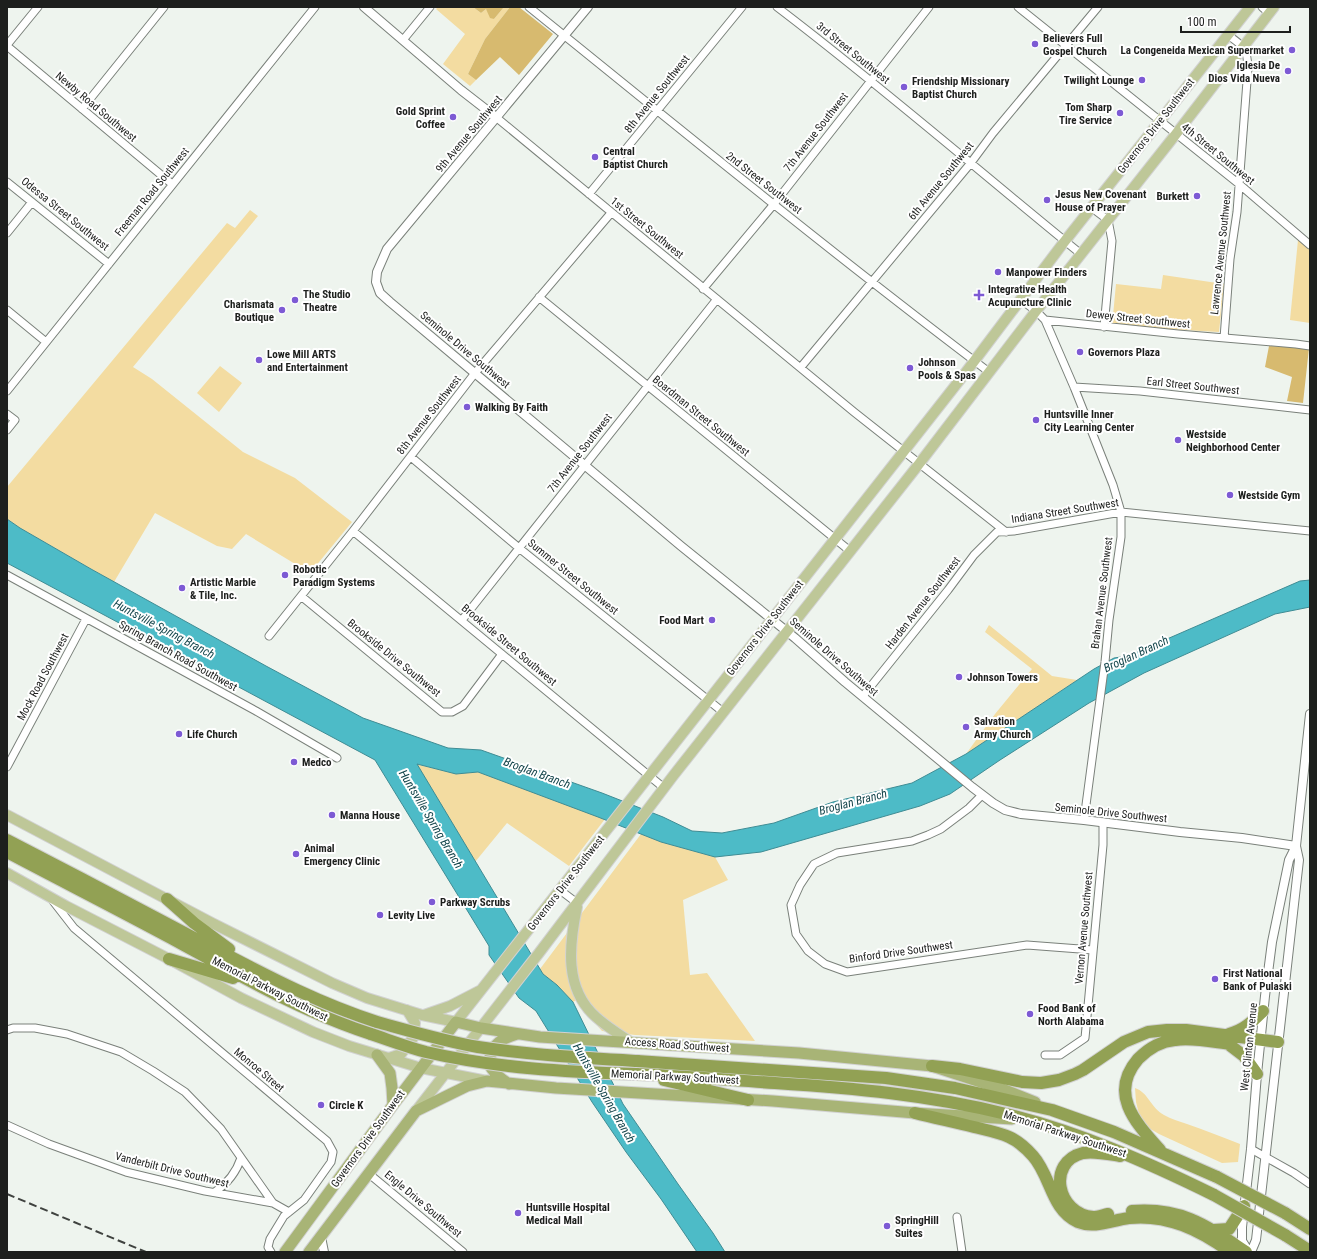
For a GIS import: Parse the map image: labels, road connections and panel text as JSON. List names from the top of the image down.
{
  "streets": {
    "highway": ["Governors Drive Southwest", "Memorial Parkway Southwest", "Access Road Southwest"],
    "street": [
      "3rd Street Southwest",
      "8th Avenue Southwest",
      "Newby Road Southwest",
      "7th Avenue Southwest",
      "9th Avenue Southwest",
      "4th Street Southwest",
      "6th Avenue Southwest",
      "2nd Street Southwest",
      "Freeman Road Southwest",
      "Odessa Street Southwest",
      "1st Street Southwest",
      "Lawrence Avenue Southwest",
      "Dewey Street Southwest",
      "Seminole Drive Southwest",
      "Earl Street Southwest",
      "Boardman Street Southwest",
      "Indiana Street Southwest",
      "Summer Street Southwest",
      "Brahan Avenue Southwest",
      "Harden Avenue Southwest",
      "Brookside Street Southwest",
      "Spring Branch Road Southwest",
      "Brookside Drive Southwest",
      "Mock Road Southwest",
      "Vernon Avenue Southwest",
      "Binford Drive Southwest",
      "West Clinton Avenue",
      "Monroe Street",
      "Vanderbilt Drive Southwest",
      "Engle Drive Southwest"
    ]
  },
  "crossings": [
    ["3rd Street Southwest", "Governors Drive Southwest"],
    ["3rd Street Southwest", "7th Avenue Southwest"],
    ["3rd Street Southwest", "6th Avenue Southwest"],
    ["8th Avenue Southwest", "2nd Street Southwest"],
    ["8th Avenue Southwest", "1st Street Southwest"],
    ["8th Avenue Southwest", "Seminole Drive Southwest"],
    ["8th Avenue Southwest", "Boardman Street Southwest"],
    ["8th Avenue Southwest", "Summer Street Southwest"],
    ["8th Avenue Southwest", "Brookside Street Southwest"],
    ["8th Avenue Southwest", "Brookside Drive Southwest"],
    ["Newby Road Southwest", "Freeman Road Southwest"],
    ["Governors Drive Southwest", "4th Street Southwest"],
    ["Governors Drive Southwest", "2nd Street Southwest"],
    ["Governors Drive Southwest", "1st Street Southwest"],
    ["Governors Drive Southwest", "Lawrence Avenue Southwest"],
    ["Governors Drive Southwest", "Seminole Drive Southwest"],
    ["Governors Drive Southwest", "Boardman Street Southwest"],
    ["Governors Drive Southwest", "Indiana Street Southwest"],
    ["Governors Drive Southwest", "Summer Street Southwest"],
    ["Governors Drive Southwest", "Brookside Street Southwest"],
    ["Governors Drive Southwest", "Memorial Parkway Southwest"],
    ["Governors Drive Southwest", "Access Road Southwest"],
    ["Governors Drive Southwest", "Engle Drive Southwest"],
    ["7th Avenue Southwest", "2nd Street Southwest"],
    ["7th Avenue Southwest", "1st Street Southwest"],
    ["7th Avenue Southwest", "Seminole Drive Southwest"],
    ["7th Avenue Southwest", "Boardman Street Southwest"],
    ["7th Avenue Southwest", "Summer Street Southwest"],
    ["7th Avenue Southwest", "Brookside Street Southwest"],
    ["9th Avenue Southwest", "2nd Street Southwest"],
    ["9th Avenue Southwest", "1st Street Southwest"],
    ["9th Avenue Southwest", "Seminole Drive Southwest"],
    ["4th Street Southwest", "6th Avenue Southwest"],
    ["4th Street Southwest", "Lawrence Avenue Southwest"],
    ["6th Avenue Southwest", "2nd Street Southwest"],
    ["6th Avenue Southwest", "1st Street Southwest"],
    ["Freeman Road Southwest", "Odessa Street Southwest"],
    ["1st Street Southwest", "Indiana Street Southwest"],
    ["Lawrence Avenue Southwest", "Dewey Street Southwest"],
    ["Dewey Street Southwest", "Brahan Avenue Southwest"],
    ["Seminole Drive Southwest", "Brahan Avenue Southwest"],
    ["Seminole Drive Southwest", "Harden Avenue Southwest"],
    ["Seminole Drive Southwest", "Vernon Avenue Southwest"],
    ["Seminole Drive Southwest", "Binford Drive Southwest"],
    ["Seminole Drive Southwest", "West Clinton Avenue"],
    ["Earl Street Southwest", "Brahan Avenue Southwest"],
    ["Indiana Street Southwest", "Brahan Avenue Southwest"],
    ["Indiana Street Southwest", "Harden Avenue Southwest"],
    ["Brookside Street Southwest", "Brookside Drive Southwest"],
    ["Spring Branch Road Southwest", "Mock Road Southwest"],
    ["Vernon Avenue Southwest", "Binford Drive Southwest"],
    ["Memorial Parkway Southwest", "Access Road Southwest"],
    ["Memorial Parkway Southwest", "Monroe Street"],
    ["Monroe Street", "Vanderbilt Drive Southwest"]
  ],
  "water": ["Huntsville Spring Branch", "Broglan Branch"],
  "places": {
    "other": [
      "Believers Full Gospel Church",
      "La Congeneida Mexican Supermarket",
      "Iglesia De Dios Vida Nueva",
      "Twilight Lounge",
      "Friendship Missionary Baptist Church",
      "Tom Sharp Tire Service",
      "Gold Sprint Coffee",
      "Central Baptist Church",
      "Burkett",
      "Jesus New Covenant House of Prayer",
      "Manpower Finders",
      "The Studio Theatre",
      "Charismata Boutique",
      "Governors Plaza",
      "Lowe Mill ARTS and Entertainment",
      "Johnson Pools & Spas",
      "Walking By Faith",
      "Huntsville Inner City Learning Center",
      "Westside Neighborhood Center",
      "Westside Gym",
      "Robotic Paradigm Systems",
      "Artistic Marble & Tile, Inc.",
      "Food Mart",
      "Johnson Towers",
      "Salvation Army Church",
      "Life Church",
      "Medco",
      "Manna House",
      "Animal Emergency Clinic",
      "Parkway Scrubs",
      "Levity Live",
      "First National Bank of Pulaski",
      "Food Bank of North Alabama",
      "Circle K",
      "Huntsville Hospital Medical Mall",
      "SpringHill Suites"
    ],
    "health": ["Integrative Health Acupuncture Clinic"]
  },
  "scale_bar": "100 m"
}
